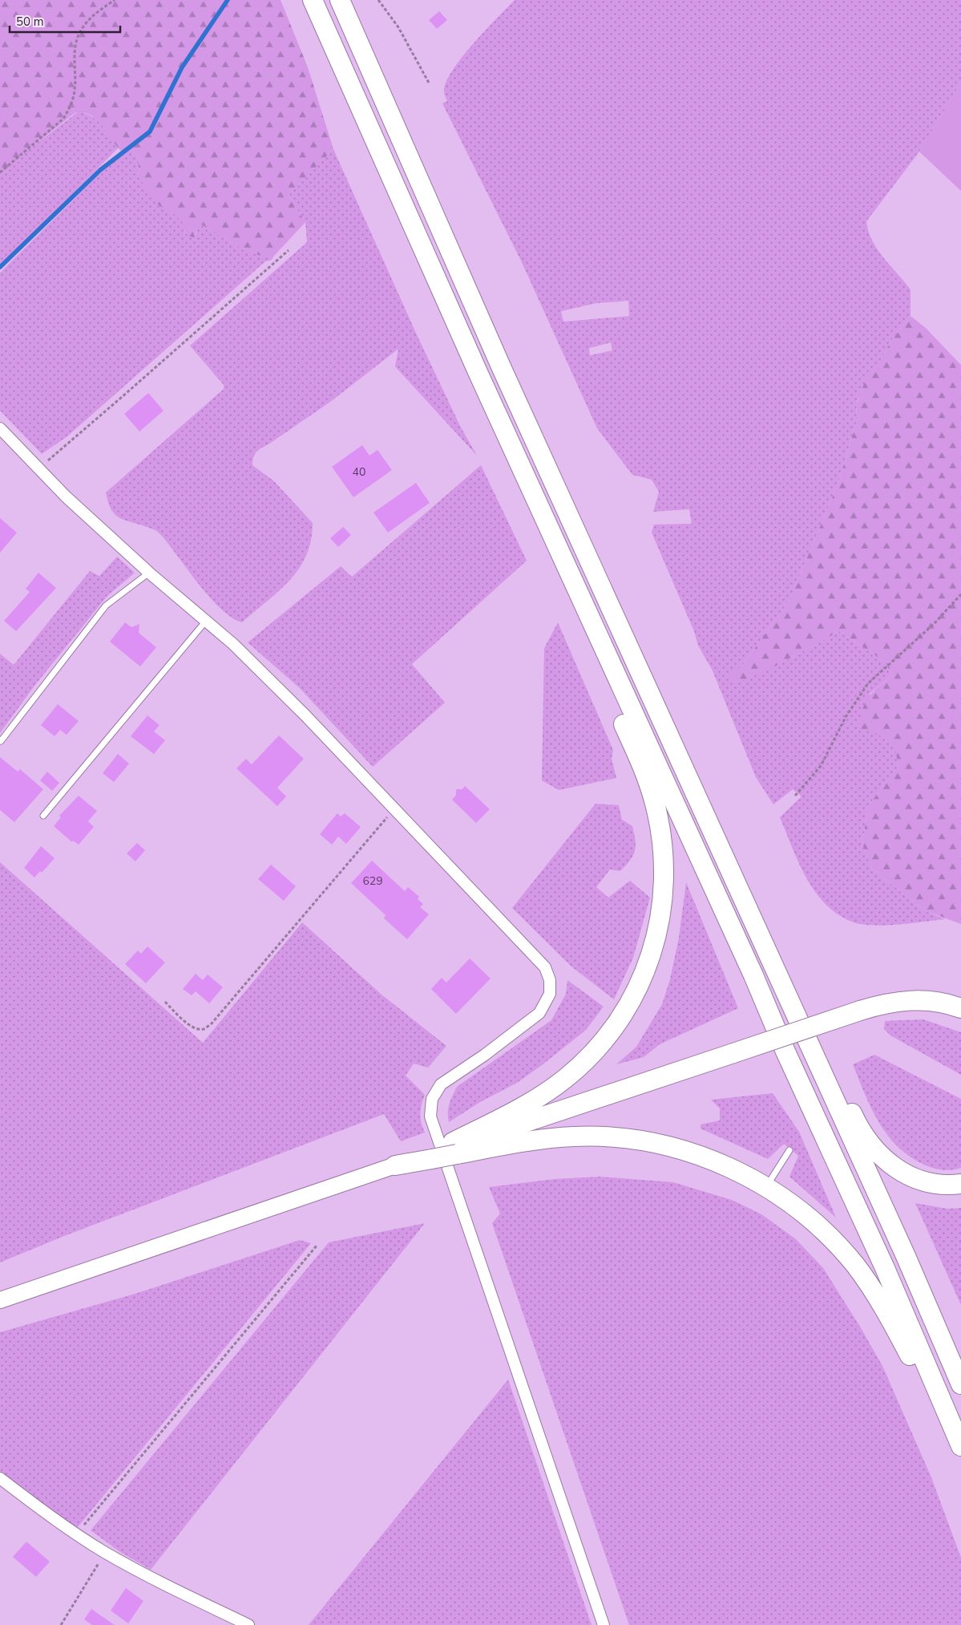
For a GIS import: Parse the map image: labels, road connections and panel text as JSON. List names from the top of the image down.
{
  "house_numbers": ["40", "629"],
  "scale_bar": "50 m"
}
